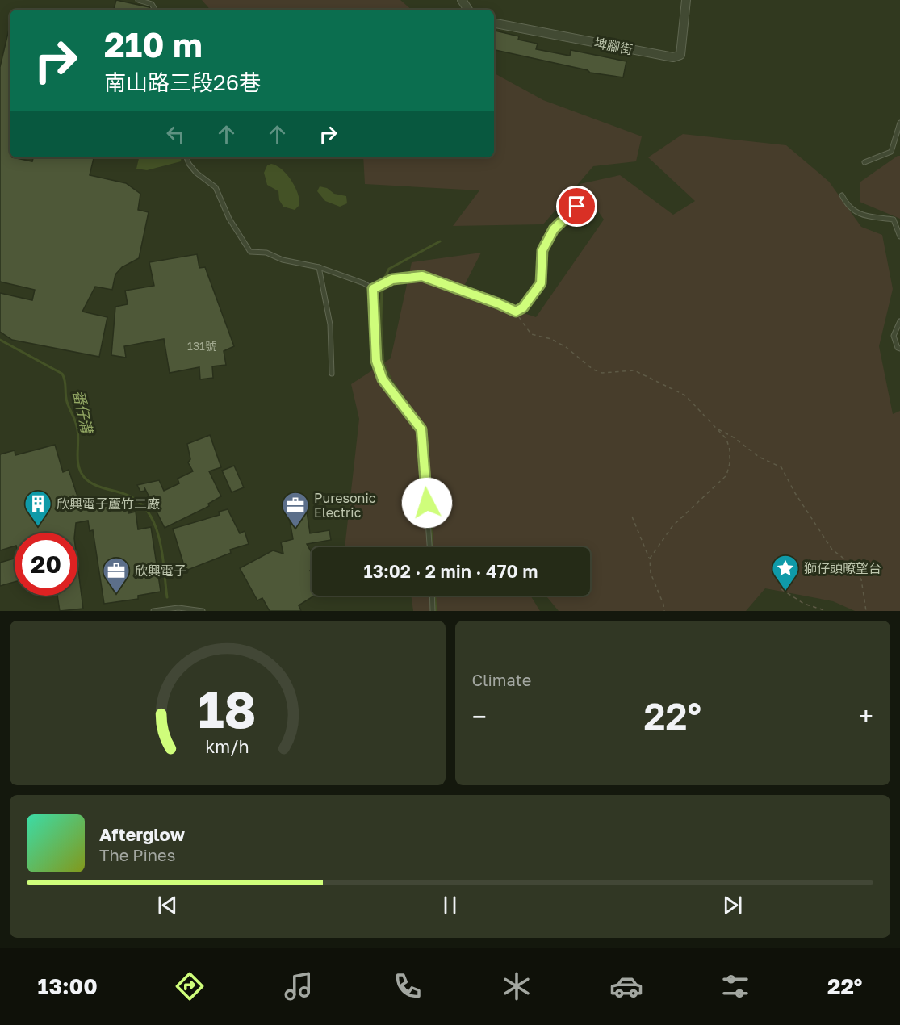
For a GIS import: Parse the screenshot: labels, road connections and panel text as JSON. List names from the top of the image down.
{
  "streets": {
    "street": ["埤腳街"]
  },
  "water": ["番仔溝"],
  "places": {
    "building": ["欣興電子蘆竹二廠"],
    "office": ["Puresonic Electric", "欣興電子"],
    "place": ["獅仔頭暸望台"]
  },
  "house_numbers": ["131號"],
  "page": {
    "turn": ["210 m", "南山路三段26巷"],
    "limit": "20",
    "trip": "13:02 · 2 min · 470 m",
    "tile": "Climate",
    "heat": ["−", "22°", "+"],
    "song": ["Afterglow", "The Pines"],
    "tabs": ["13:00", "22°"],
    "gauge": ["18", "km/h"]
  }
}
